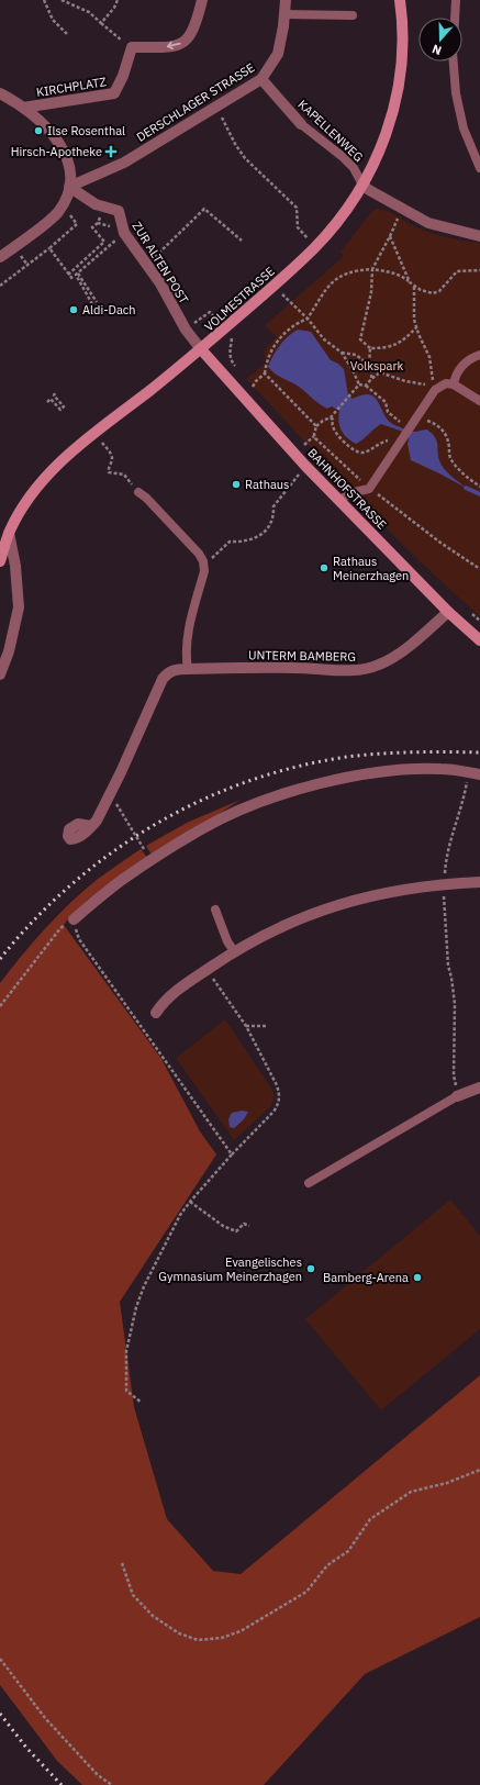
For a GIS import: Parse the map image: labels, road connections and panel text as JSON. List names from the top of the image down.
{
  "streets": {
    "main road": ["VOLMESTRASSE", "BAHNHOFSTRASSE"],
    "street": [
      "KIRCHPLATZ",
      "DERSCHLAGER STRASSE",
      "KAPELLENWEG",
      "ZUR ALTEN POST",
      "UNTERM BAMBERG"
    ]
  },
  "crossings": [
    ["DERSCHLAGER STRASSE", "KAPELLENWEG"],
    ["DERSCHLAGER STRASSE", "ZUR ALTEN POST"],
    ["KAPELLENWEG", "VOLMESTRASSE"],
    ["ZUR ALTEN POST", "VOLMESTRASSE"],
    ["ZUR ALTEN POST", "BAHNHOFSTRASSE"],
    ["VOLMESTRASSE", "BAHNHOFSTRASSE"],
    ["BAHNHOFSTRASSE", "UNTERM BAMBERG"]
  ],
  "parks": ["Volkspark"],
  "places": {
    "other": [
      "Ilse Rosenthal",
      "Aldi-Dach",
      "Rathaus",
      "Rathaus Meinerzhagen",
      "Evangelisches Gymnasium Meinerzhagen",
      "Bamberg-Arena"
    ],
    "health": ["Hirsch-Apotheke"]
  },
  "north": "bottom"
}
